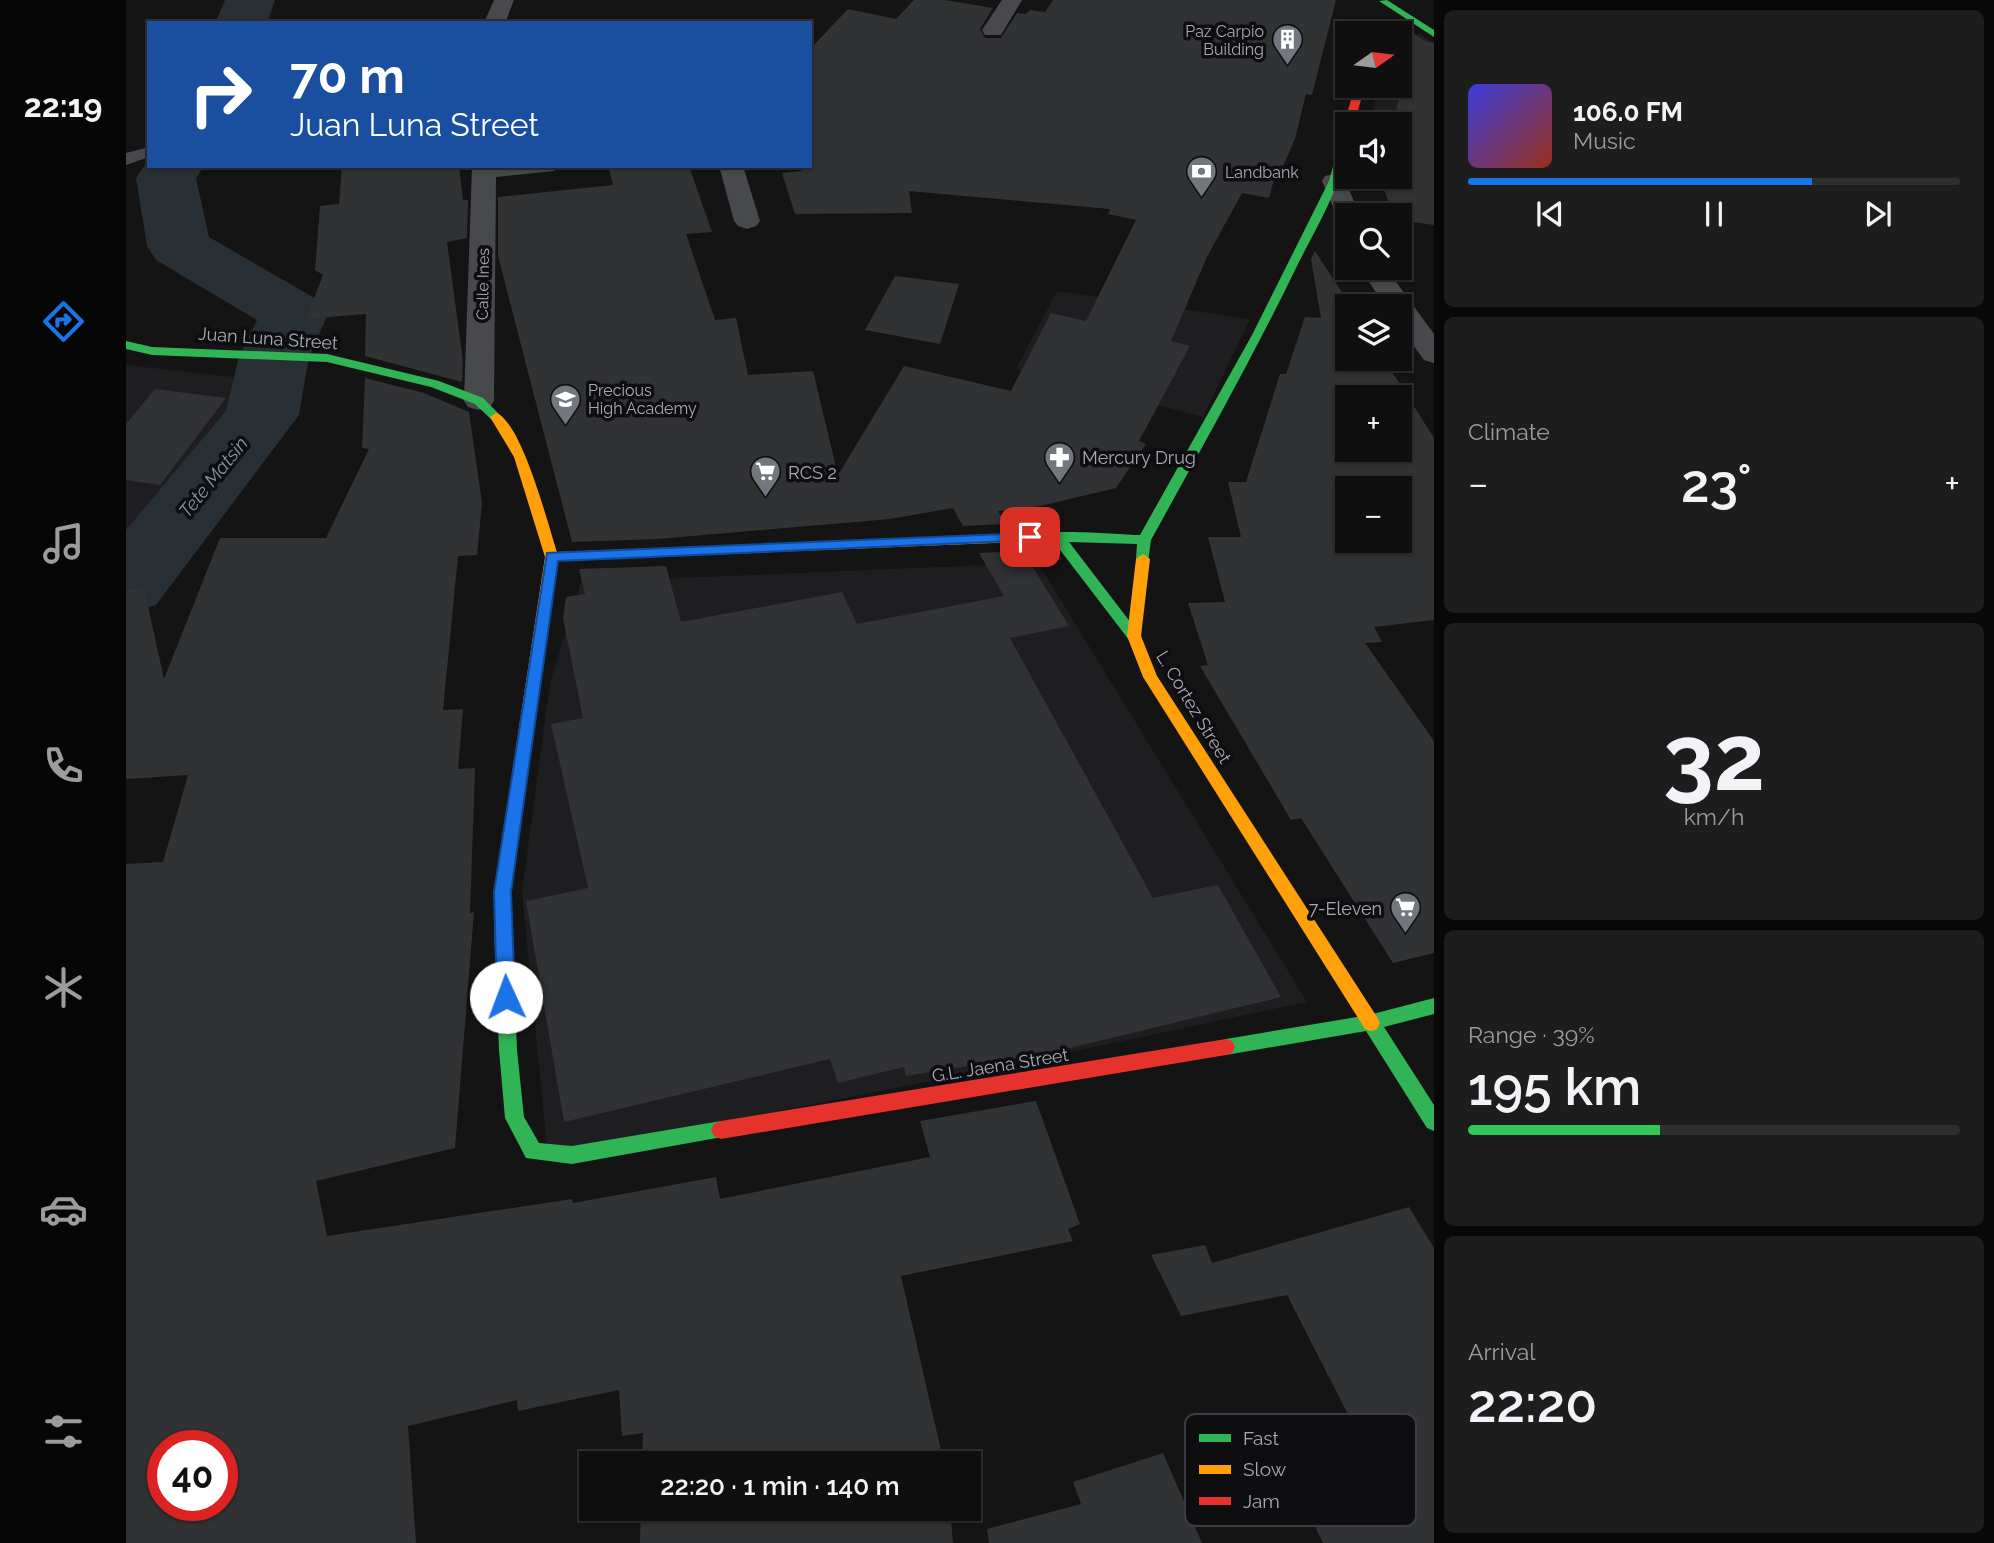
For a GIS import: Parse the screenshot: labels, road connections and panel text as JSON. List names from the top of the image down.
{
  "streets": {
    "street": [
      "Calle Ines",
      "Juan Luna Street",
      "L. Cortez Street",
      "G.L. Jaena Street"
    ]
  },
  "crossings": [
    ["Calle Ines", "Juan Luna Street"],
    ["Juan Luna Street", "G.L. Jaena Street"],
    ["L. Cortez Street", "G.L. Jaena Street"]
  ],
  "water": ["Tete Matsin"],
  "places": {
    "building": ["Paz Carpio Building"],
    "bank": ["Landbank"],
    "school or university": ["Precious High Academy"],
    "pharmacy": ["Mercury Drug"],
    "supermarket": ["RCS 2", "7-Eleven"]
  },
  "legend": ["Fast", "Slow", "Jam"],
  "north": "right",
  "page": {
    "tabs": "22:19",
    "map_buttons": ["+", "−"],
    "turn": ["70 m", "Juan Luna Street"],
    "song": ["106.0 FM", "Music"],
    "tile": [
      "Climate",
      ["32", "km/h"],
      ["Range · 39%", "195 km"],
      ["Arrival", "22:20"]
    ],
    "heat": ["−", "23°", "+"],
    "limit": "40",
    "trip": "22:20 · 1 min · 140 m"
  }
}
